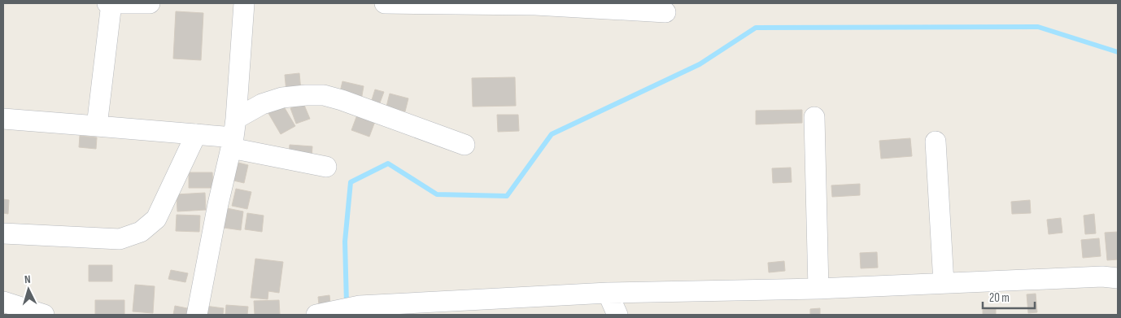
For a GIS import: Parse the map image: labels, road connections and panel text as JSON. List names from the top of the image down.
{
  "scale_bar": "20 m",
  "north": "top"
}
